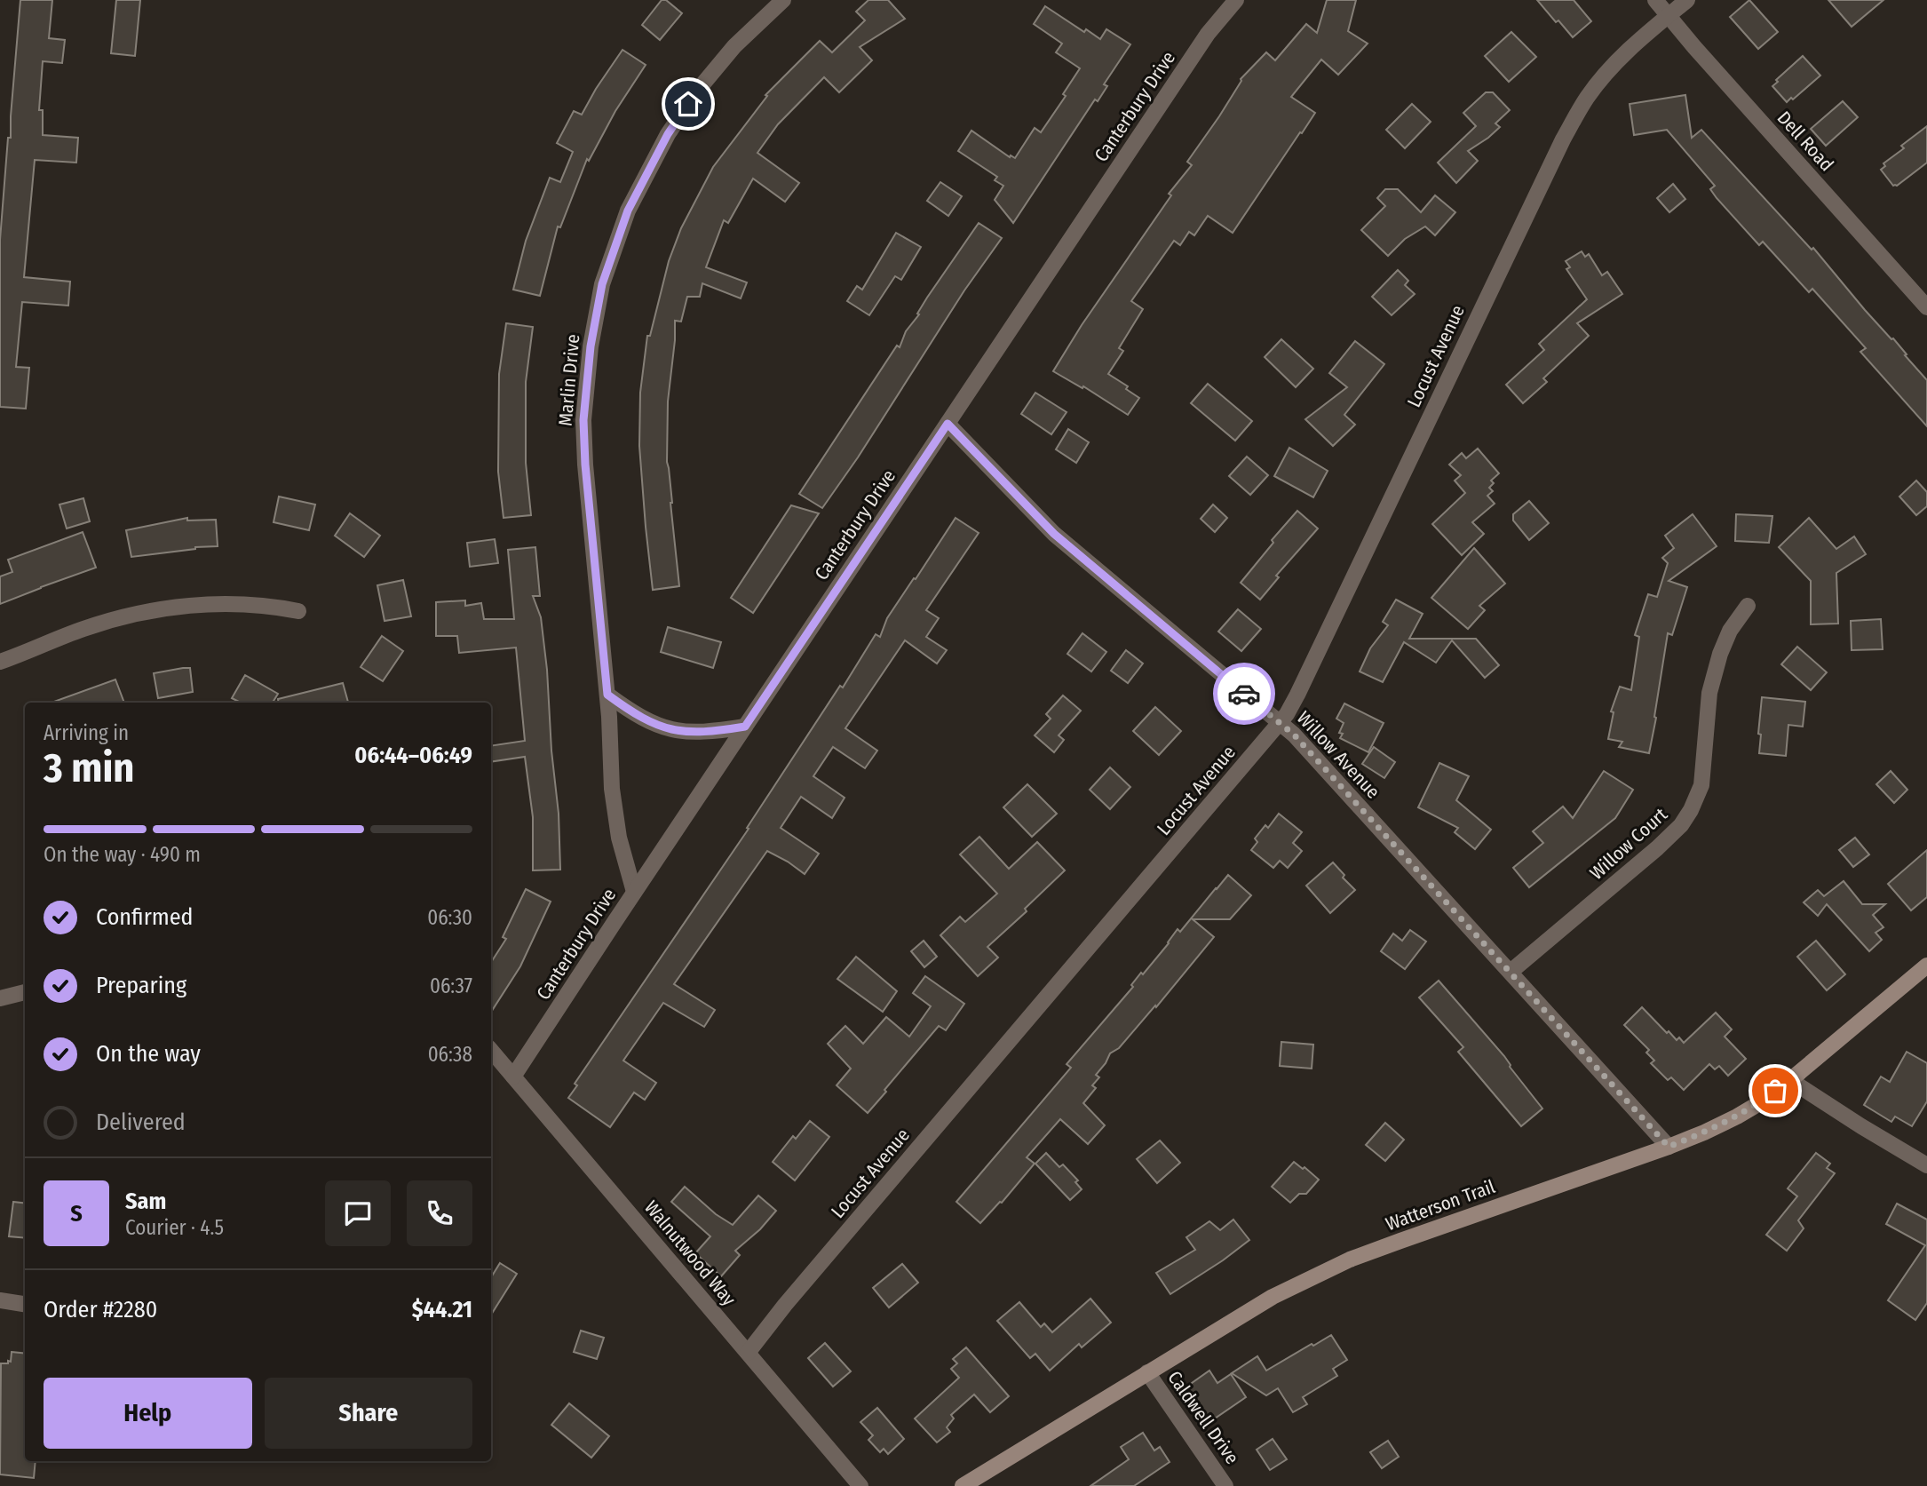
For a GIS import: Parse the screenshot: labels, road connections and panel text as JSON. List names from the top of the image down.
{
  "streets": {
    "main road": ["Watterson Trail"],
    "street": [
      "Canterbury Drive",
      "Dell Road",
      "Locust Avenue",
      "Marlin Drive",
      "Willow Avenue",
      "Willow Court",
      "Walnutwood Way",
      "Caldwell Drive"
    ]
  },
  "crossings": [
    ["Canterbury Drive", "Marlin Drive"],
    ["Canterbury Drive", "Willow Avenue"],
    ["Canterbury Drive", "Walnutwood Way"],
    ["Dell Road", "Locust Avenue"],
    ["Locust Avenue", "Willow Avenue"],
    ["Locust Avenue", "Walnutwood Way"],
    ["Willow Avenue", "Willow Court"],
    ["Willow Avenue", "Watterson Trail"],
    ["Watterson Trail", "Caldwell Drive"]
  ],
  "page": {
    "heading": ["3 min", "Arriving in", "06:44–06:49"],
    "panel": [
      "Sam",
      "Courier · 4.5",
      "Order #2280",
      "$44.21"
    ],
    "bar": "On the way · 490 m",
    "list": [
      ["Confirmed", "06:30"],
      ["Preparing", "06:37"],
      ["On the way", "06:38"],
      "Delivered"
    ],
    "round": "S",
    "buttons": ["Help", "Share"]
  }
}
